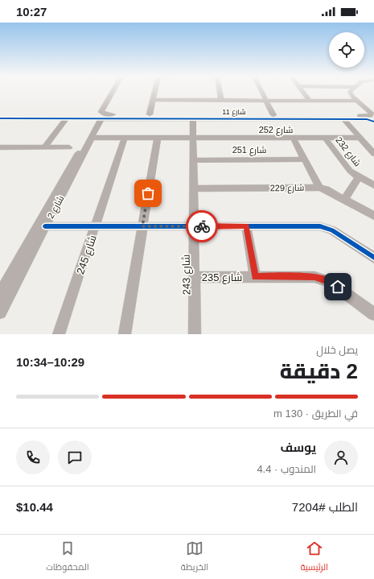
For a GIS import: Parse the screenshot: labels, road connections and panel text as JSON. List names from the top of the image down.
{
  "streets": {
    "street": [
      "شارع 11",
      "شارع 252",
      "شارع 251",
      "شارع 232",
      "شارع 229",
      "شارع 2",
      "شارع 245",
      "شارع 243",
      "شارع 235"
    ]
  },
  "crossings": [
    ["شارع 11", "شارع 2"],
    ["شارع 11", "شارع 243"],
    ["شارع 252", "شارع 232"],
    ["شارع 252", "شارع 2"],
    ["شارع 252", "شارع 245"],
    ["شارع 252", "شارع 243"],
    ["شارع 251", "شارع 243"],
    ["شارع 229", "شارع 243"],
    ["شارع 243", "شارع 235"]
  ],
  "page": {
    "status": "10:27",
    "heading": ["2 دقيقة", "يصل خلال", "10:29–10:34"],
    "panel": [
      "يوسف",
      "المندوب · 4.4",
      "الطلب #7204",
      "$10.44"
    ],
    "bar": "في الطريق · 130 m",
    "tabs": ["الرئيسية", "الخريطة", "المحفوظات"]
  }
}
